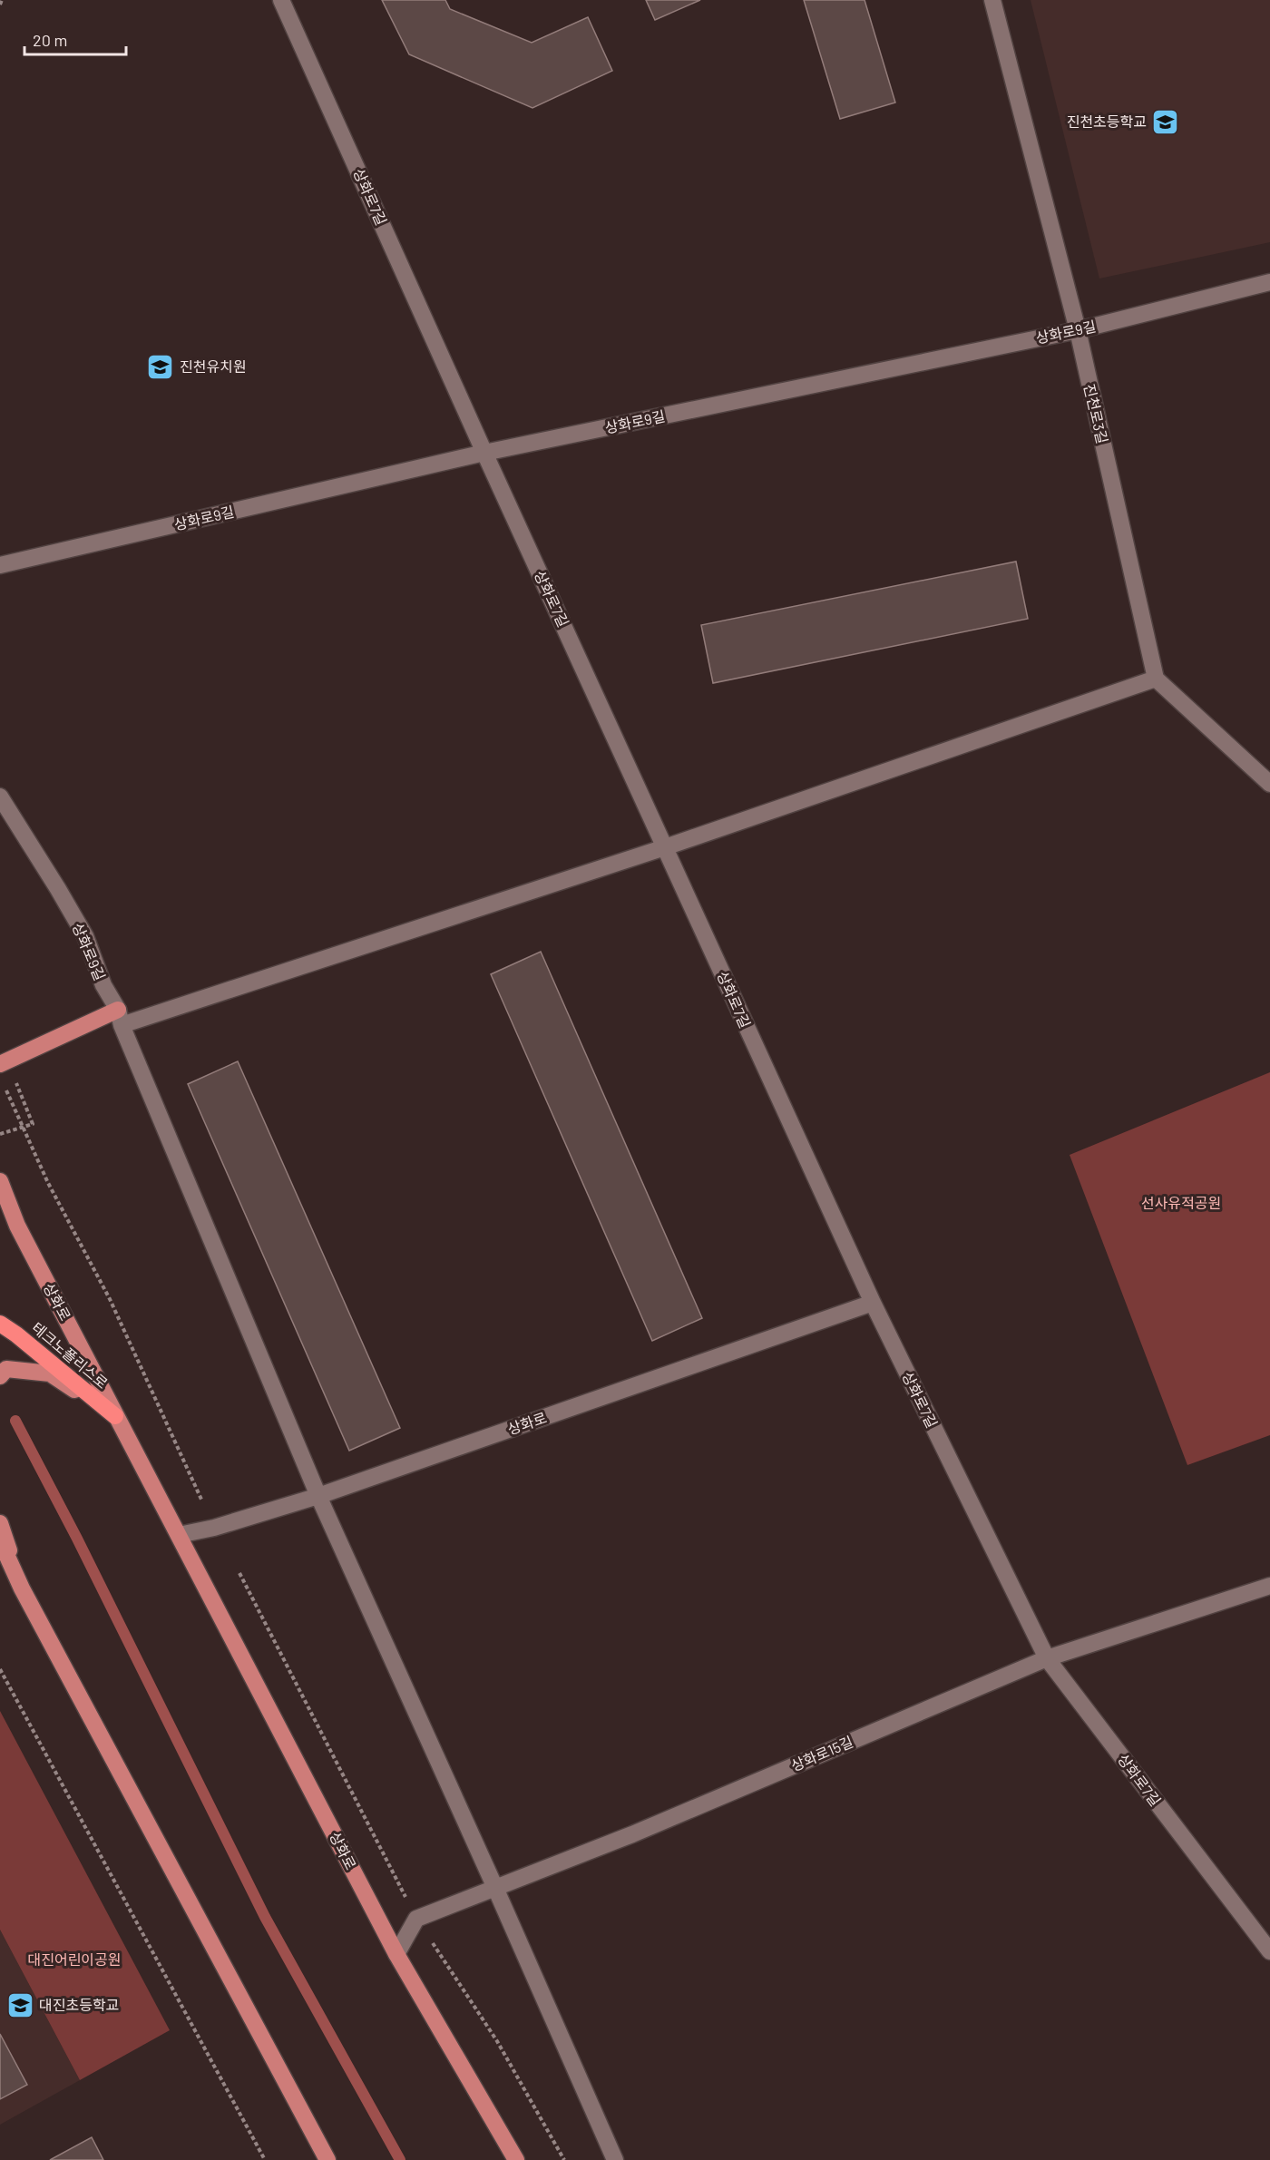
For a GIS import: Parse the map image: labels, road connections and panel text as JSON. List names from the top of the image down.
{
  "streets": {
    "highway": ["테크노폴리스로"],
    "main road": ["상화로"],
    "street": [
      "상화로7길",
      "상화로9길",
      "진천로3길",
      "상화로15길"
    ]
  },
  "crossings": [
    ["상화로7길", "상화로9길"],
    ["상화로7길", "상화로"],
    ["상화로7길", "상화로15길"],
    ["상화로9길", "진천로3길"],
    ["상화로9길", "상화로"],
    ["상화로9길", "상화로15길"],
    ["상화로", "테크노폴리스로"]
  ],
  "parks": ["선사유적공원", "대진어린이공원"],
  "places": {
    "school or university": ["진천초등학교", "진천유치원", "대진초등학교"]
  },
  "scale_bar": "20 m"
}
